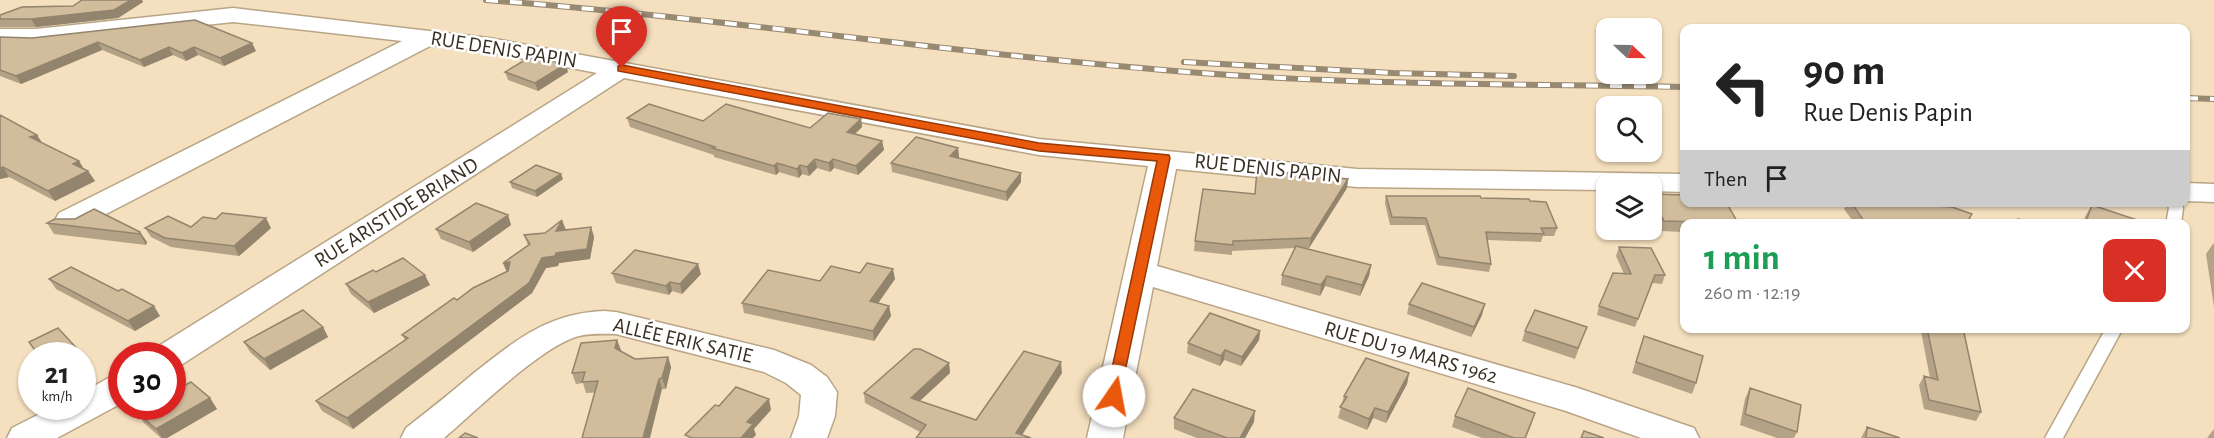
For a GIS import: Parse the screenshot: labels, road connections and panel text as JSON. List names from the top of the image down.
{
  "streets": {
    "street": [
      "RUE DENIS PAPIN",
      "RUE ARISTIDE BRIAND",
      "ALLÉE ERIK SATIE",
      "RUE DU 19 MARS 1962"
    ]
  },
  "crossings": [
    ["RUE DENIS PAPIN", "RUE ARISTIDE BRIAND"]
  ],
  "north": "right",
  "page": {
    "turn": ["90 m", "Rue Denis Papin"],
    "then": "Then",
    "heading": ["1 min", "260 m · 12:19"],
    "speed": "21 km/h",
    "limit": "30"
  }
}
